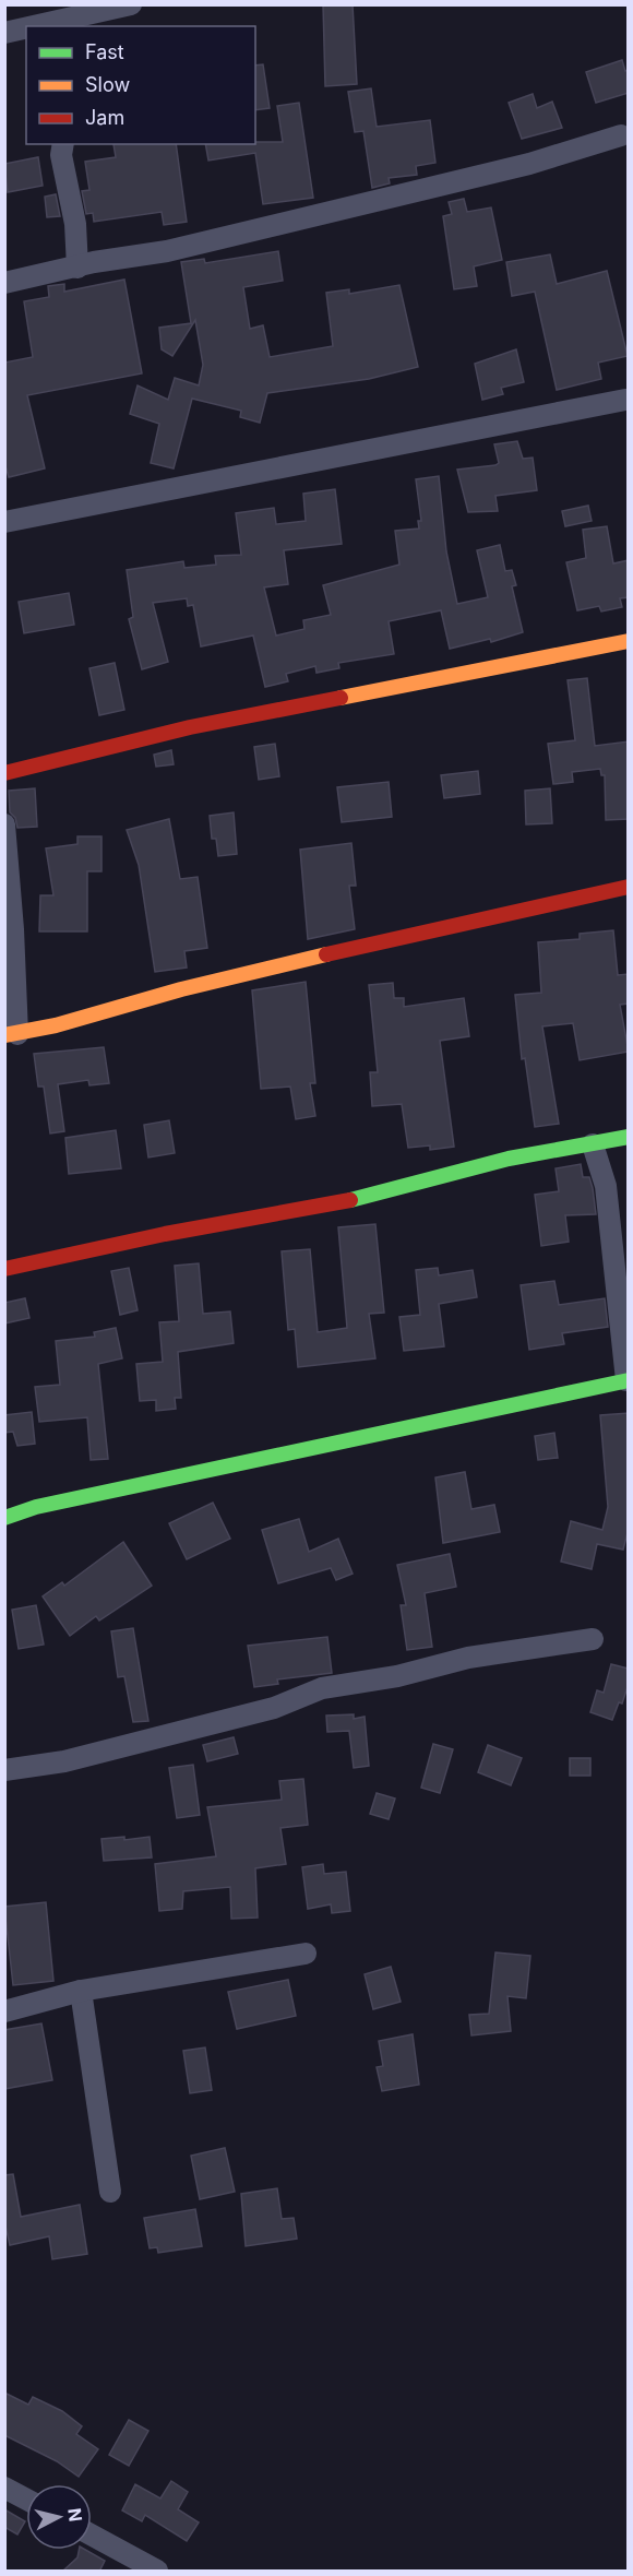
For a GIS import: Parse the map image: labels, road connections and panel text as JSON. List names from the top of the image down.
{
  "legend": ["Fast", "Slow", "Jam"],
  "north": "right"
}
